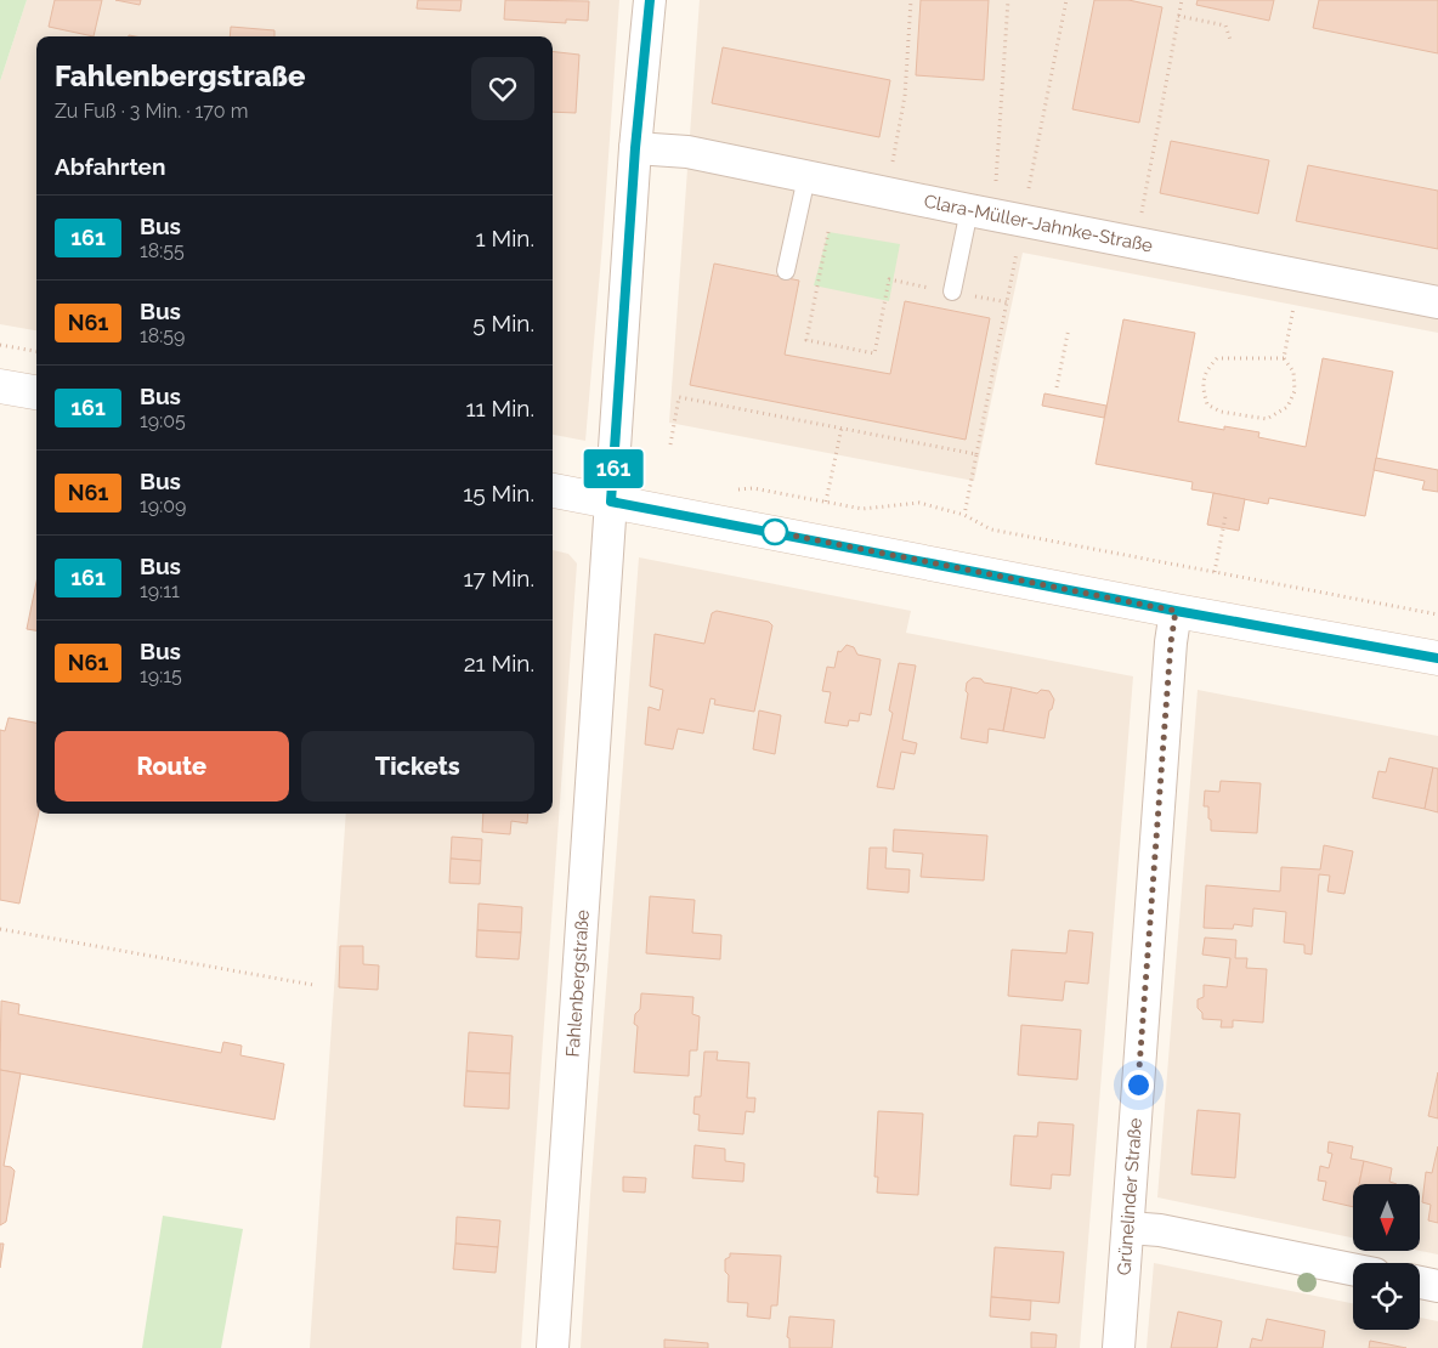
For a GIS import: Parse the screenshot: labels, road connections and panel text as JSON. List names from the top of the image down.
{
  "streets": {
    "street": ["Clara-Müller-Jahnke-Straße", "Fahlenbergstraße", "Grünelinder Straße"]
  },
  "crossings": [
    ["Clara-Müller-Jahnke-Straße", "Fahlenbergstraße"]
  ],
  "lines": ["bus line 161"],
  "north": "bottom",
  "page": {
    "on_map": "161",
    "heading": [
      ["Fahlenbergstraße", "Zu Fuß · 3 Min. · 170 m"],
      "Abfahrten"
    ],
    "list": [
      {
        "mark": "161",
        "name": "Bus",
        "note": "18:55",
        "value": "1 Min."
      },
      {
        "mark": "N61",
        "name": "Bus",
        "note": "18:59",
        "value": "5 Min."
      },
      {
        "mark": "161",
        "name": "Bus",
        "note": "19:05",
        "value": "11 Min."
      },
      {
        "mark": "N61",
        "name": "Bus",
        "note": "19:09",
        "value": "15 Min."
      },
      {
        "mark": "161",
        "name": "Bus",
        "note": "19:11",
        "value": "17 Min."
      },
      {
        "mark": "N61",
        "name": "Bus",
        "note": "19:15",
        "value": "21 Min."
      }
    ],
    "buttons": ["Route", "Tickets"]
  }
}
